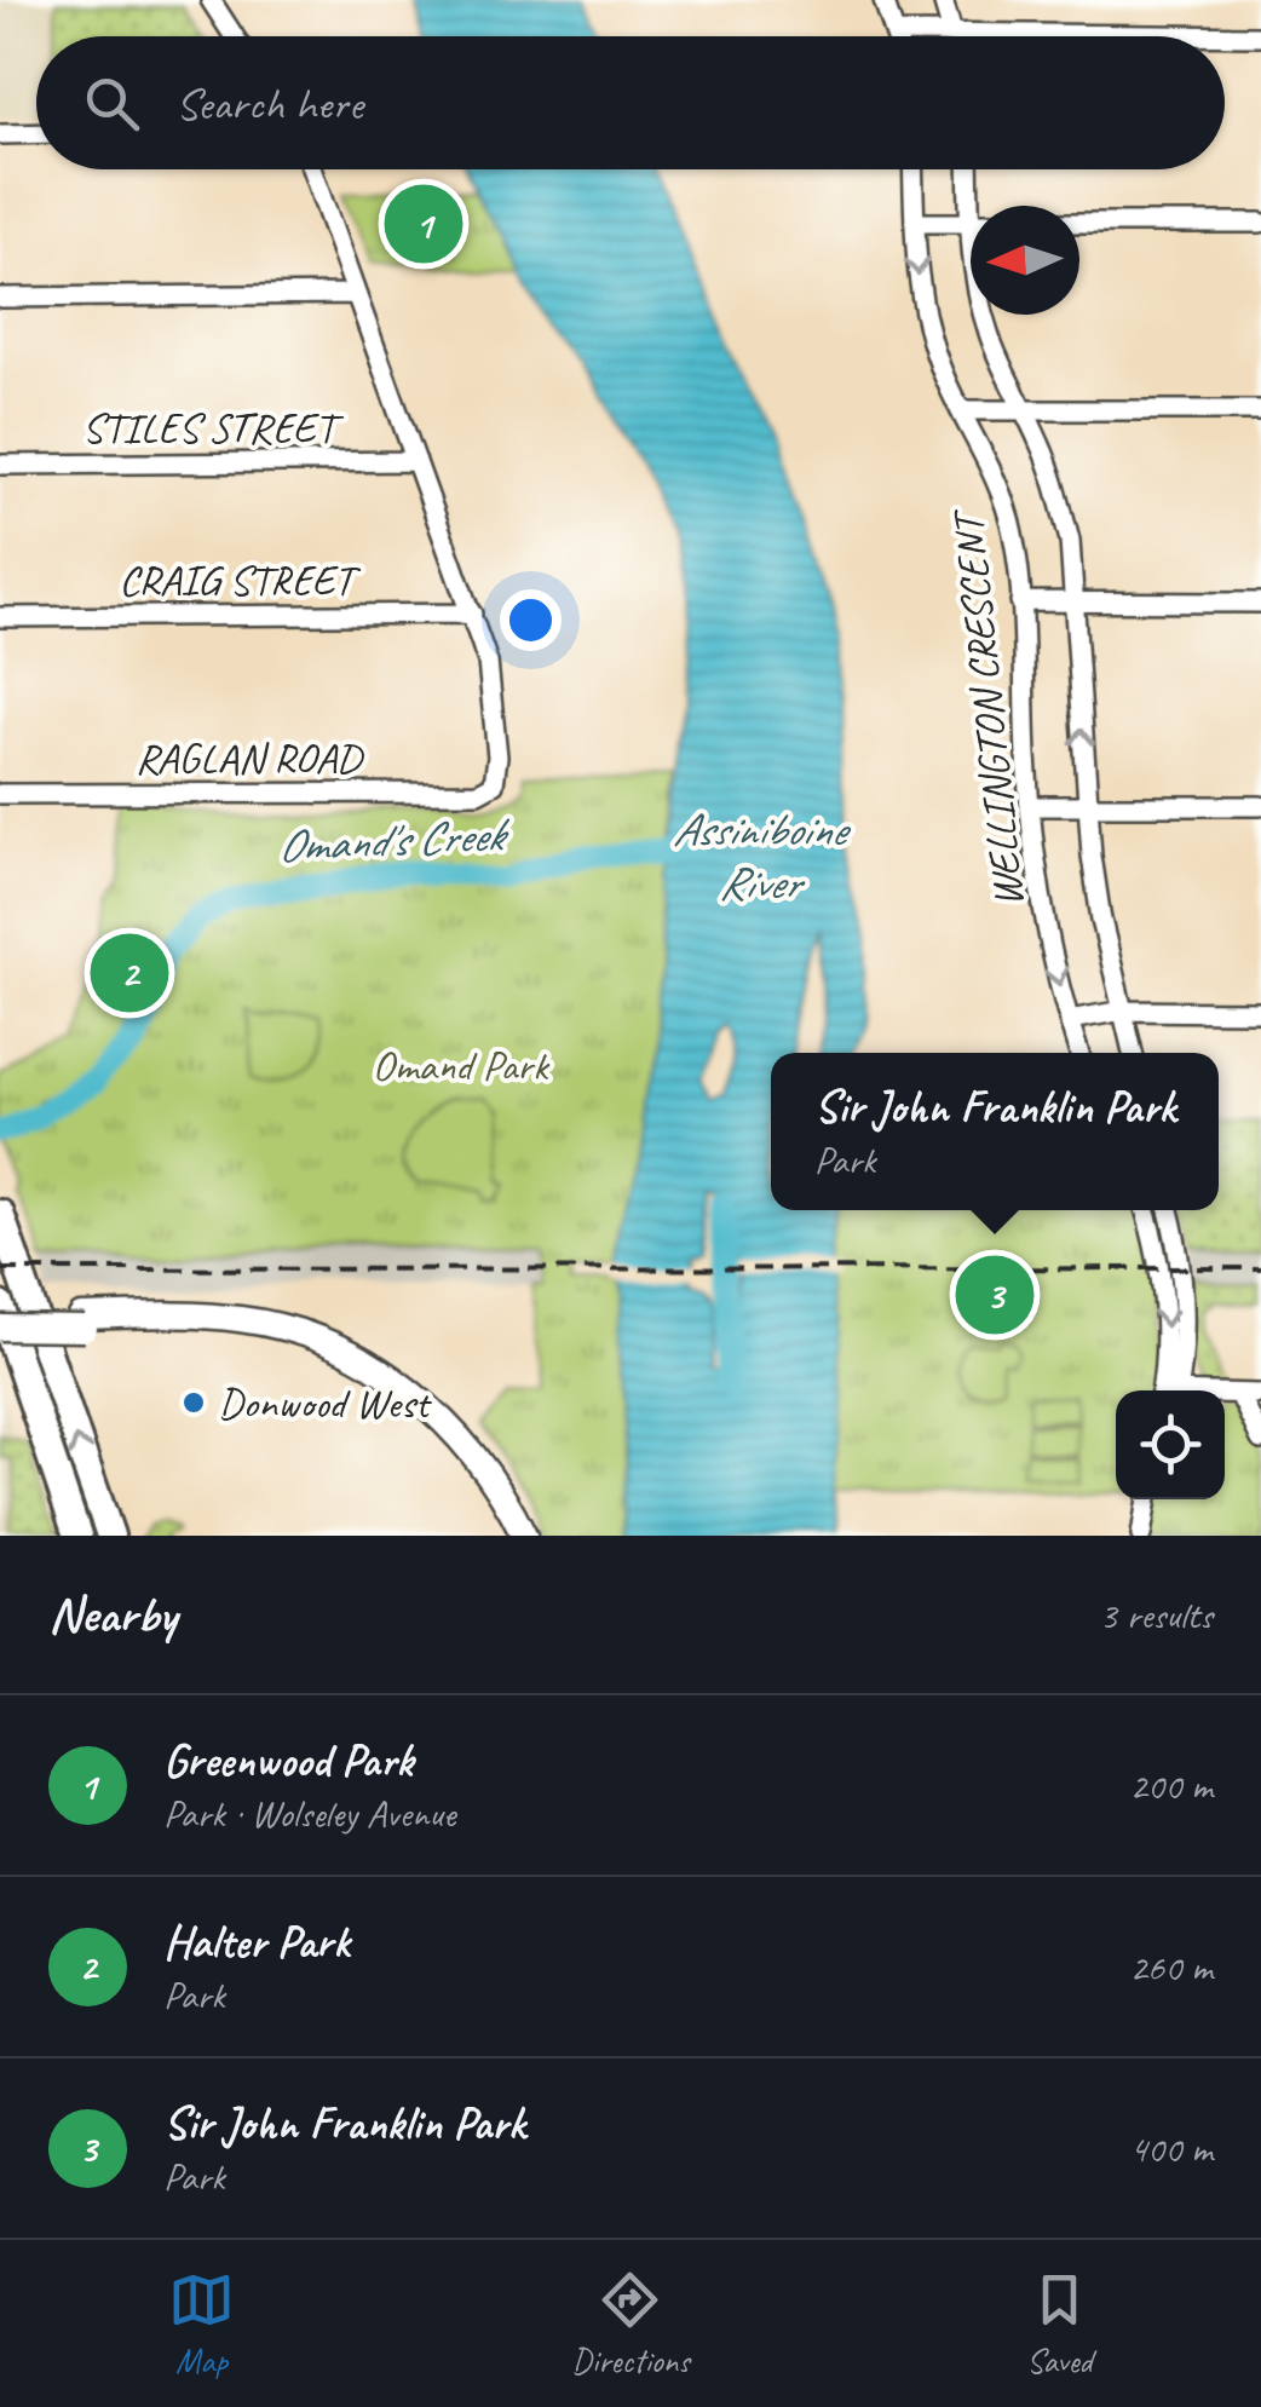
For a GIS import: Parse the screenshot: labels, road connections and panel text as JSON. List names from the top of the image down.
{
  "streets": {
    "street": [
      "STILES STREET",
      "CRAIG STREET",
      "WELLINGTON CRESCENT",
      "RAGLAN ROAD"
    ]
  },
  "crossings": [
    ["CRAIG STREET", "RAGLAN ROAD"]
  ],
  "water": ["Assiniboine River", "Omand's Creek"],
  "parks": ["Omand Park"],
  "places": ["Donwood West"],
  "north": "left",
  "page": {
    "search": "Search here",
    "pins": ["1", "2", "3"],
    "popup": ["Sir John Franklin Park", "Park"],
    "heading": ["Nearby", "3 results"],
    "list": [
      {
        "mark": "1",
        "name": "Greenwood Park",
        "note": "Park · Wolseley Avenue",
        "value": "200 m"
      },
      {
        "mark": "2",
        "name": "Halter Park",
        "note": "Park",
        "value": "260 m"
      },
      {
        "mark": "3",
        "name": "Sir John Franklin Park",
        "note": "Park",
        "value": "400 m"
      }
    ],
    "nav": ["Map", "Directions", "Saved"]
  }
}
